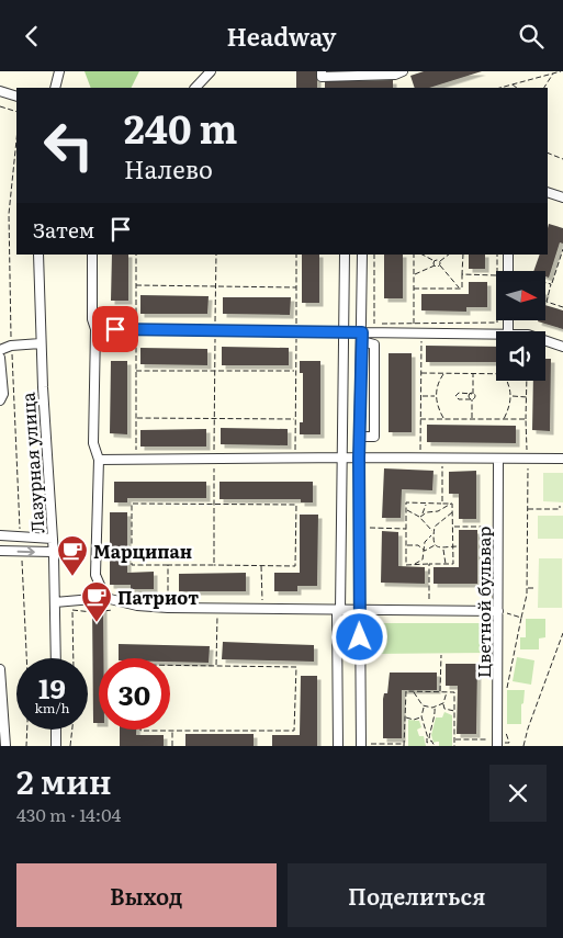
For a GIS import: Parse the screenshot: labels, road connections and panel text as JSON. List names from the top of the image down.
{
  "streets": {
    "street": ["Лазурная улица", "Цветной бульвар"]
  },
  "places": {
    "cafe": ["Марципан", "Патриот"]
  },
  "north": "right",
  "page": {
    "header": "Headway",
    "turn": ["240 m", "Налево"],
    "then": "Затем",
    "speed": "19 km/h",
    "limit": "30",
    "heading": ["2 мин", "430 m · 14:04"],
    "buttons": ["Выход", "Поделиться"]
  }
}
